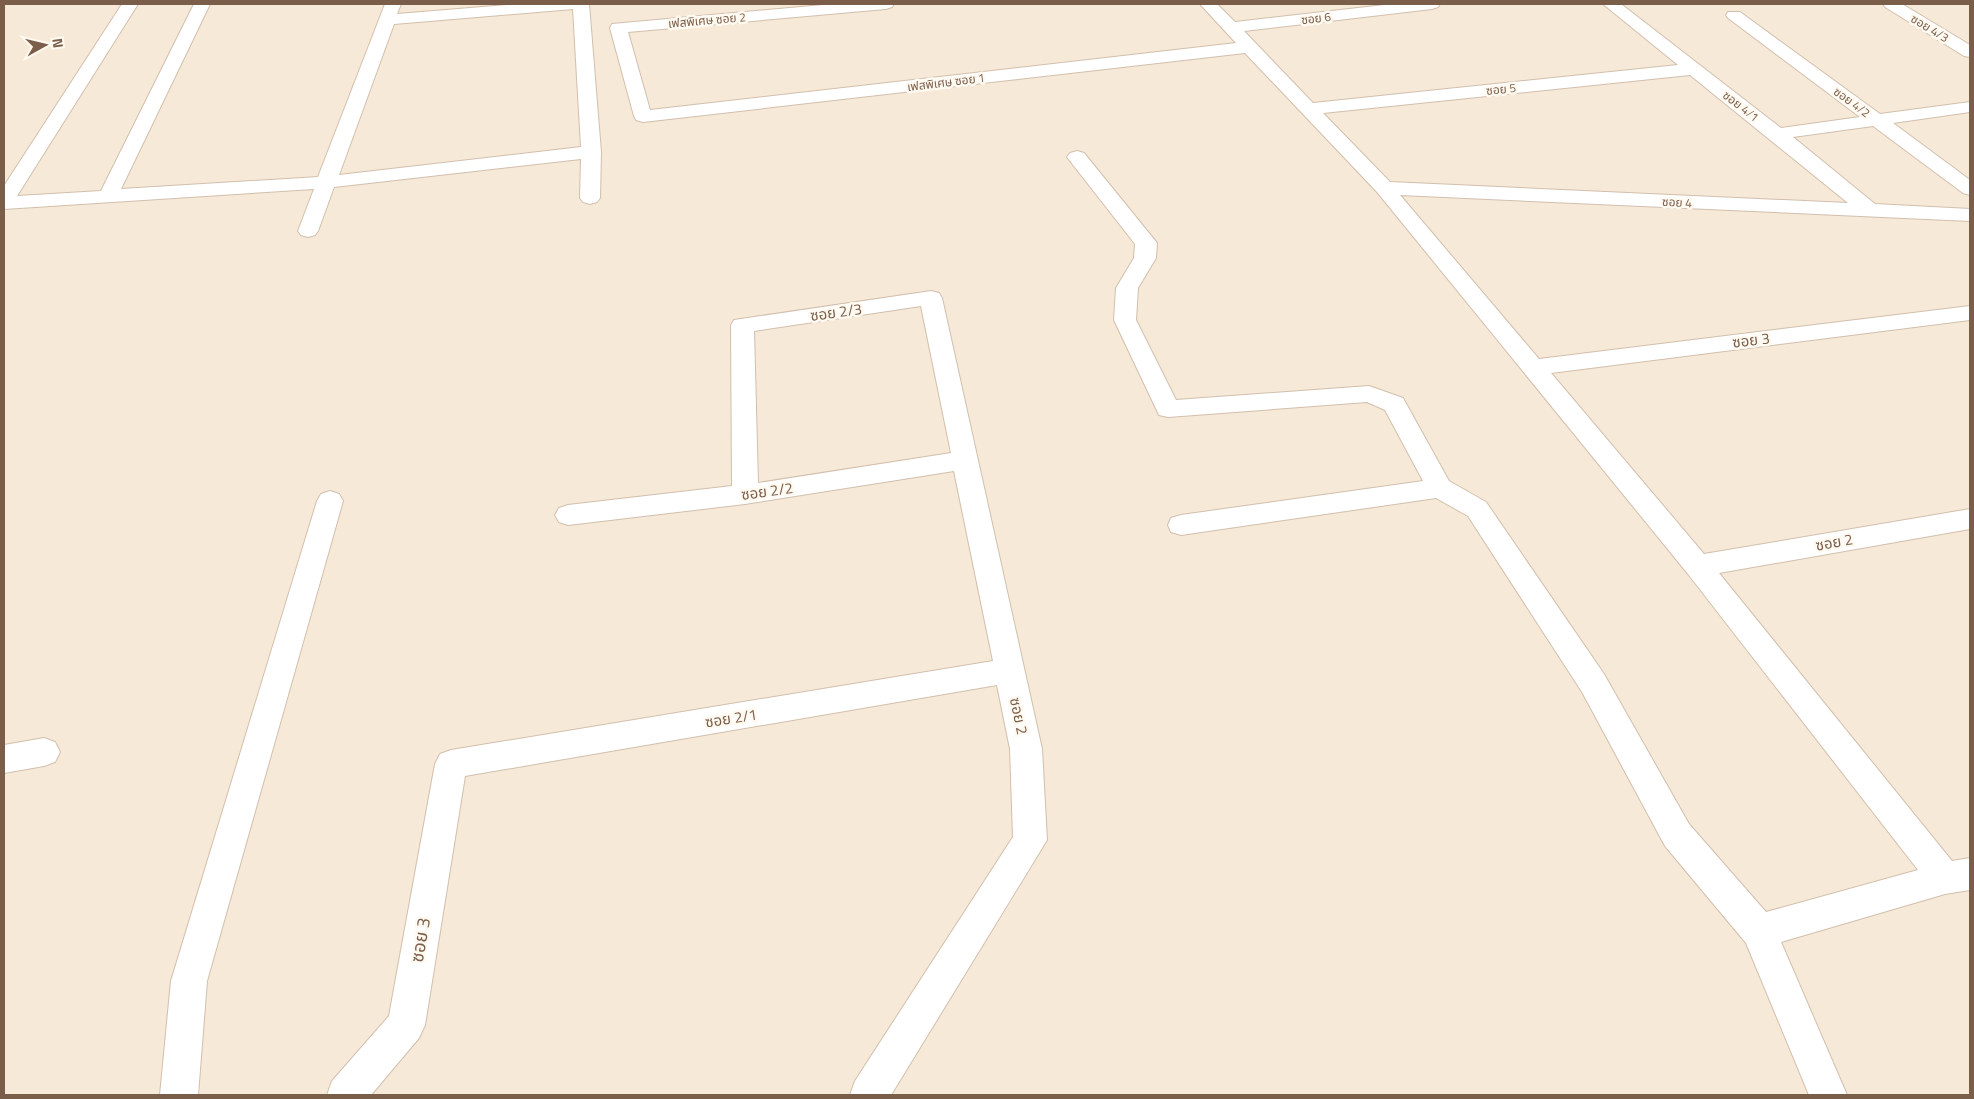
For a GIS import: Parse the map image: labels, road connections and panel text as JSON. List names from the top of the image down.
{
  "streets": {
    "street": [
      "ซอย 6",
      "เฟสพิเศษ ซอย 2",
      "ซอย 4/3",
      "เฟสพิเศษ ซอย 1",
      "ซอย 5",
      "ซอย 4/2",
      "ซอย 4/1",
      "ซอย 4",
      "ซอย 2/3",
      "ซอย 3",
      "ซอย 2/2",
      "ซอย 2",
      "ซอย 2/1"
    ]
  },
  "crossings": [
    ["เฟสพิเศษ ซอย 2", "เฟสพิเศษ ซอย 1"],
    ["ซอย 5", "ซอย 4/1"],
    ["ซอย 4/1", "ซอย 4"],
    ["ซอย 2/3", "ซอย 2/2"],
    ["ซอย 2/3", "ซอย 2"],
    ["ซอย 3", "ซอย 2/1"],
    ["ซอย 2/2", "ซอย 2"],
    ["ซอย 2", "ซอย 2/1"]
  ],
  "north": "right"
}
